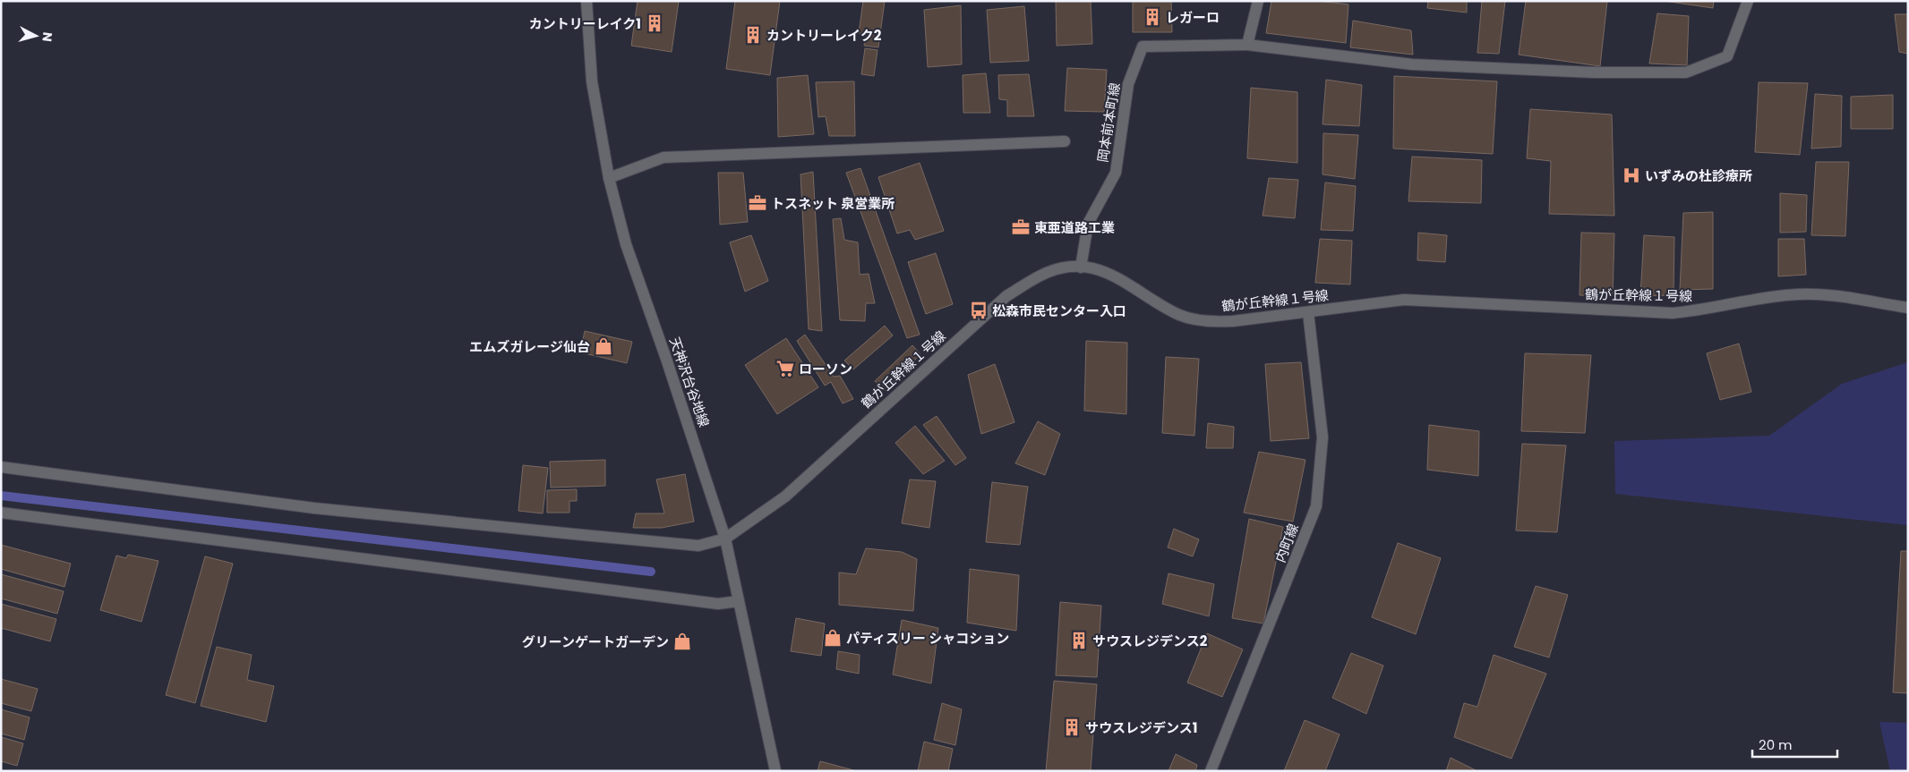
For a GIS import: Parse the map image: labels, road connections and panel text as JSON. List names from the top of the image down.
{
  "streets": {
    "street": [
      "岡本前本町線",
      "鶴が丘幹線１号線",
      "天神沢台谷地線",
      "内町線"
    ]
  },
  "crossings": [
    ["岡本前本町線", "鶴が丘幹線１号線"],
    ["鶴が丘幹線１号線", "天神沢台谷地線"],
    ["鶴が丘幹線１号線", "内町線"]
  ],
  "places": {
    "building": [
      "レガーロ",
      "カントリーレイク1",
      "カントリーレイク2",
      "サウスレジデンス2",
      "サウスレジデンス1"
    ],
    "hospital": ["いずみの杜診療所"],
    "office": ["トスネット 泉営業所", "東亜道路工業"],
    "bus stop": ["松森市民センター入口"],
    "shop": ["エムズガレージ仙台", "パティスリー シャコション", "グリーンゲートガーデン"],
    "supermarket": ["ローソン"]
  },
  "scale_bar": "20 m",
  "north": "right"
}
